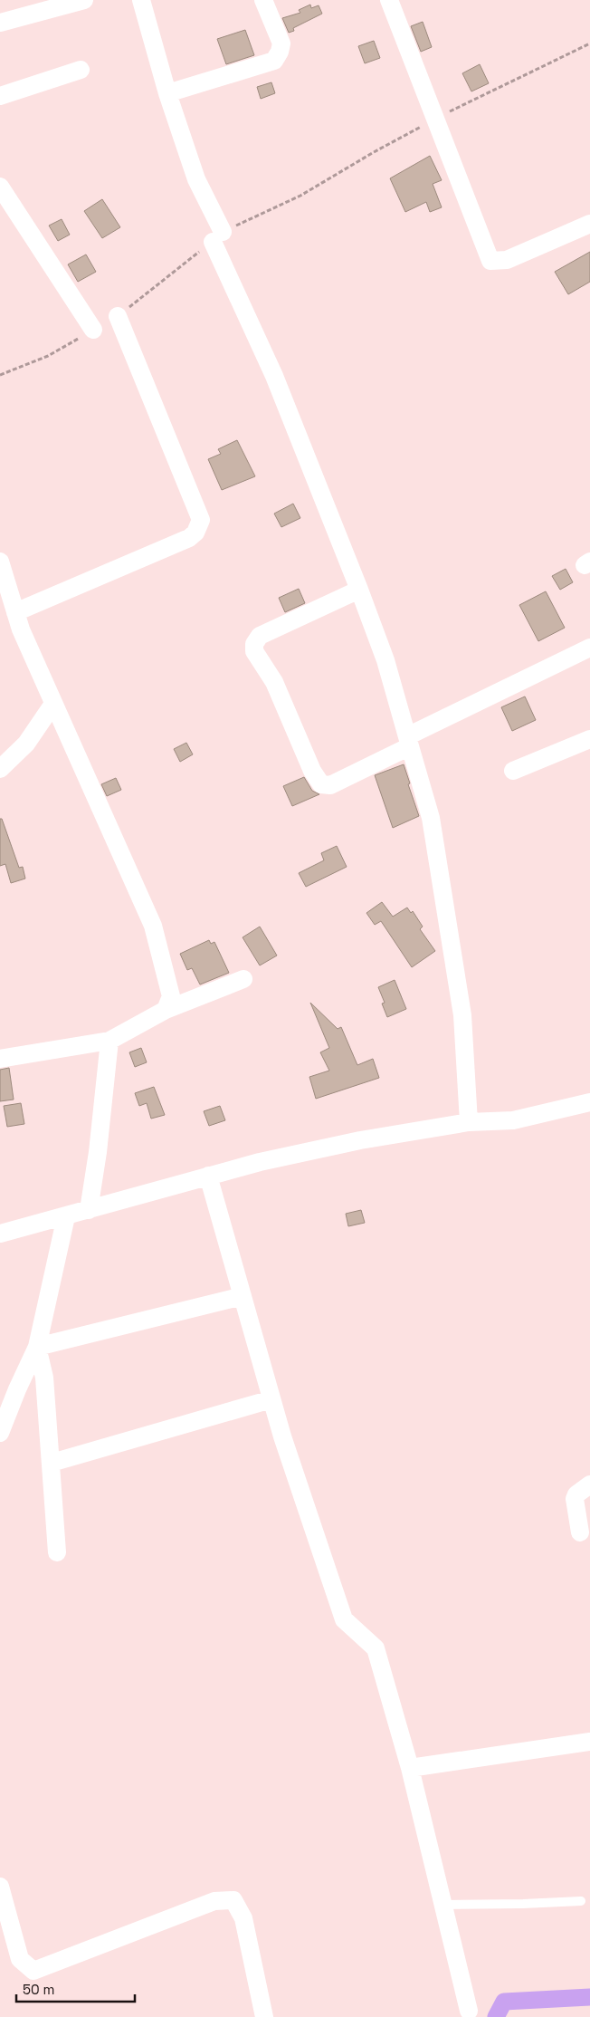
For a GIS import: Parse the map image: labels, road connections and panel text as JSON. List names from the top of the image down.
{
  "scale_bar": "50 m"
}
